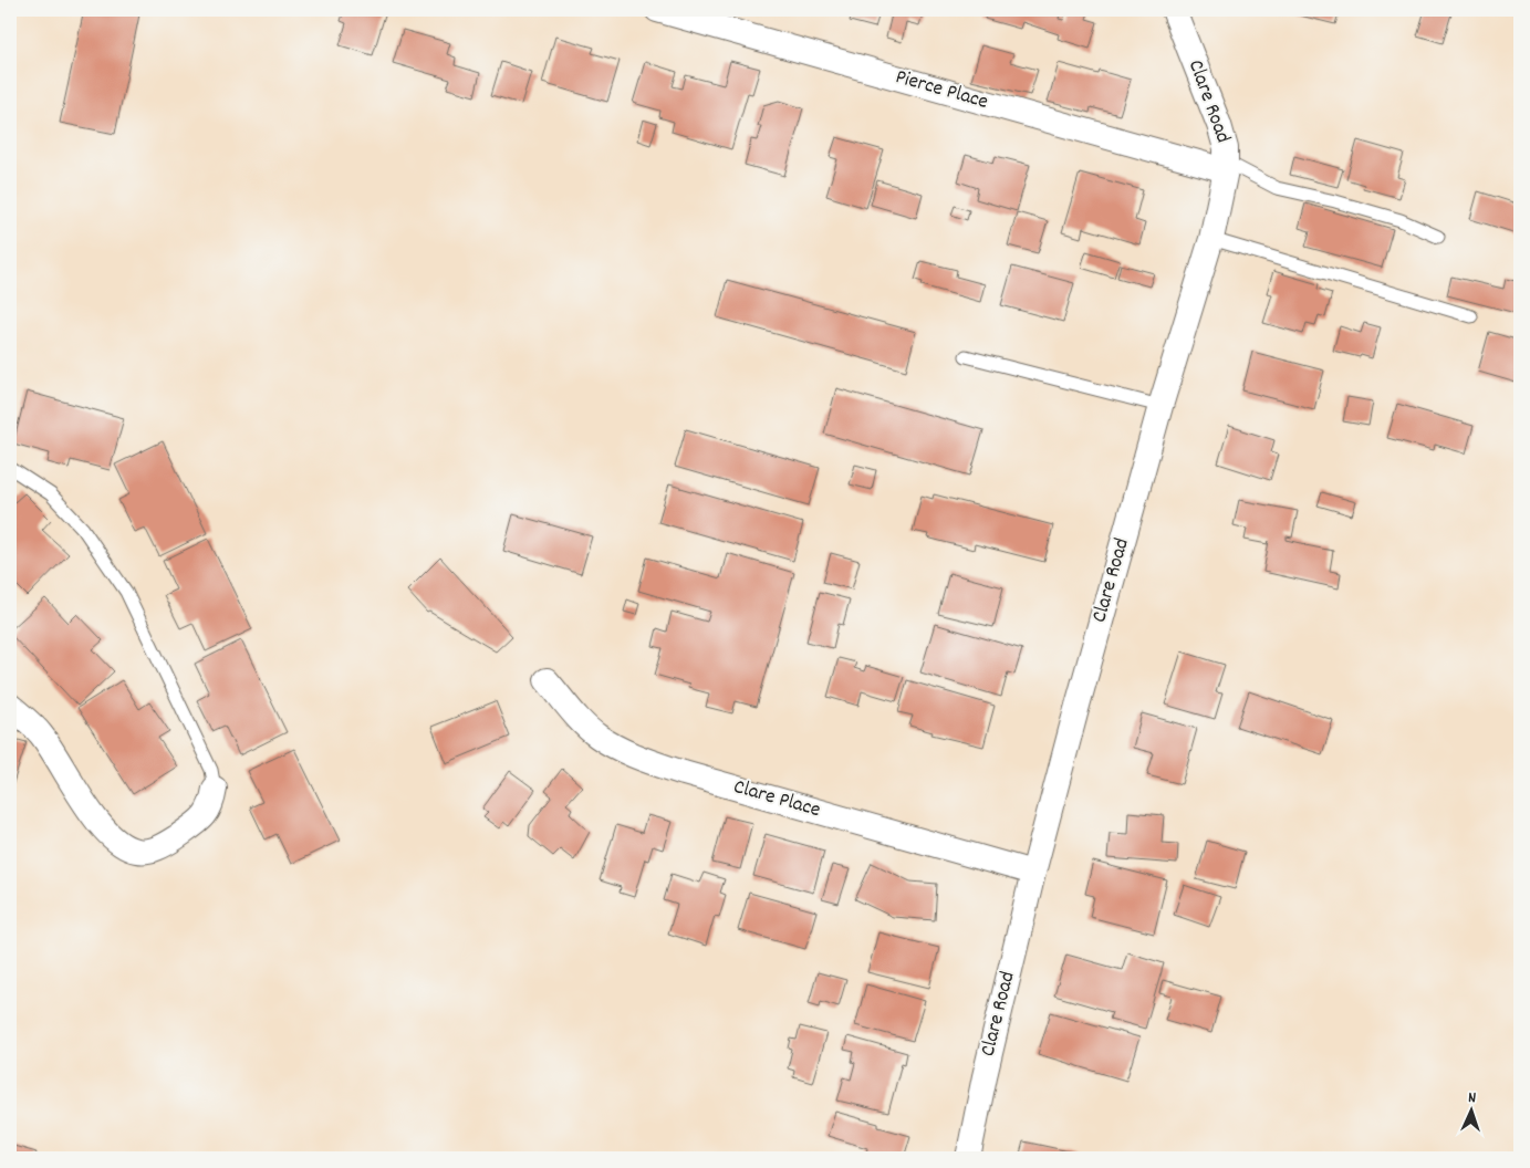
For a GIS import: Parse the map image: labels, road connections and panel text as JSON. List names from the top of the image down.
{
  "streets": {
    "street": ["Pierce Place", "Clare Road", "Clare Place"]
  },
  "crossings": [
    ["Pierce Place", "Clare Road"],
    ["Clare Road", "Clare Place"]
  ],
  "north": "top"
}
